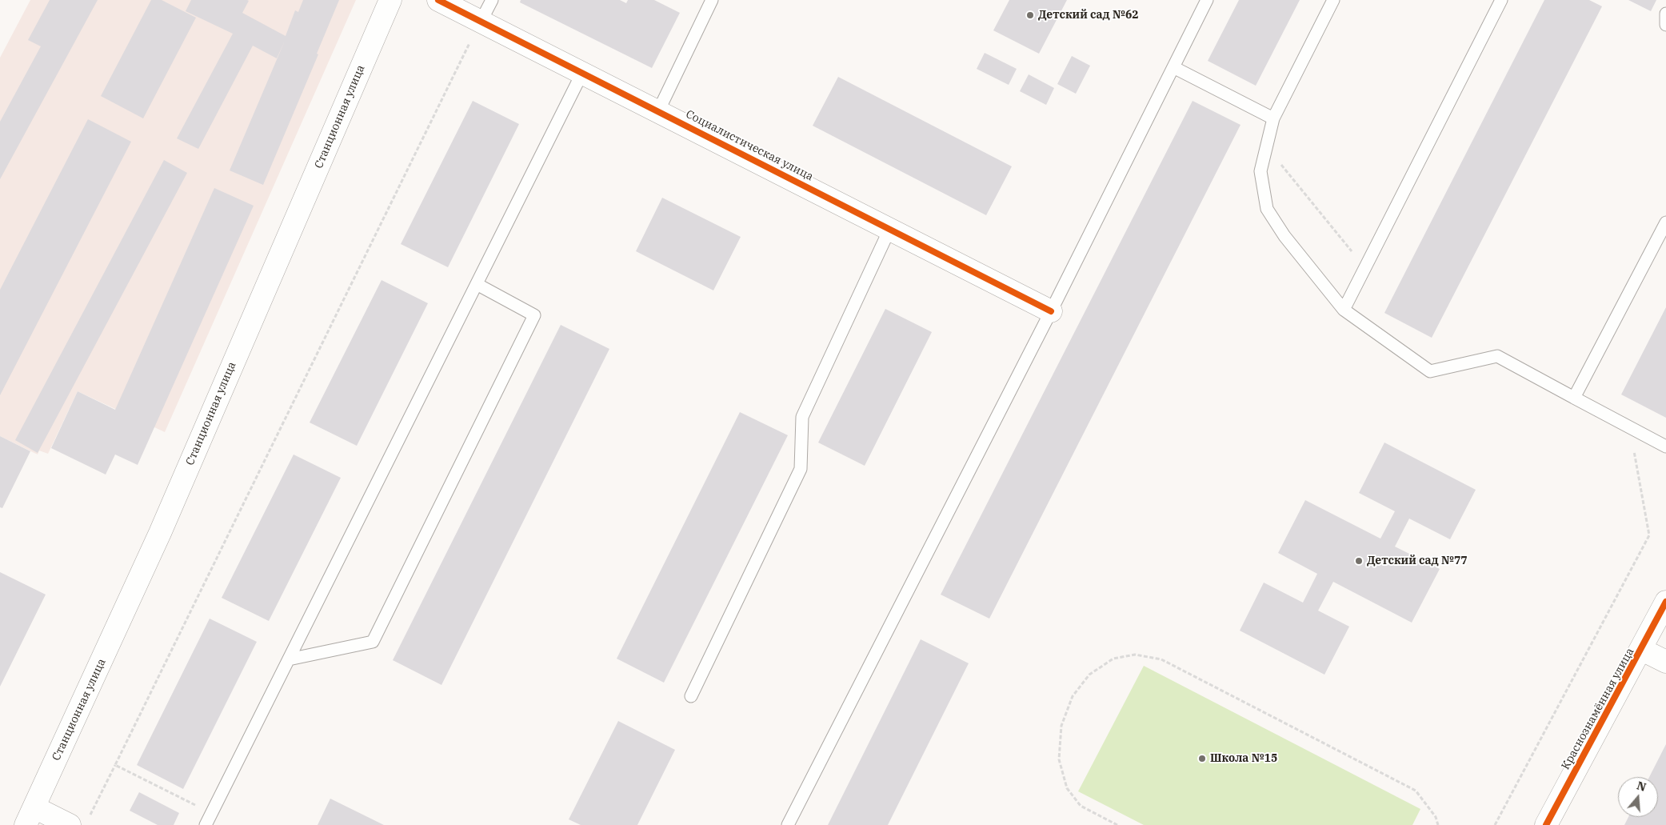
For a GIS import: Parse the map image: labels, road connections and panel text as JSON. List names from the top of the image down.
{
  "streets": {
    "street": ["Станционная улица", "Социалистическая улица", "Краснознамённая улица"]
  },
  "places": ["Детский сад №62", "Детский сад №77", "Школа №15"],
  "north": "top"
}
